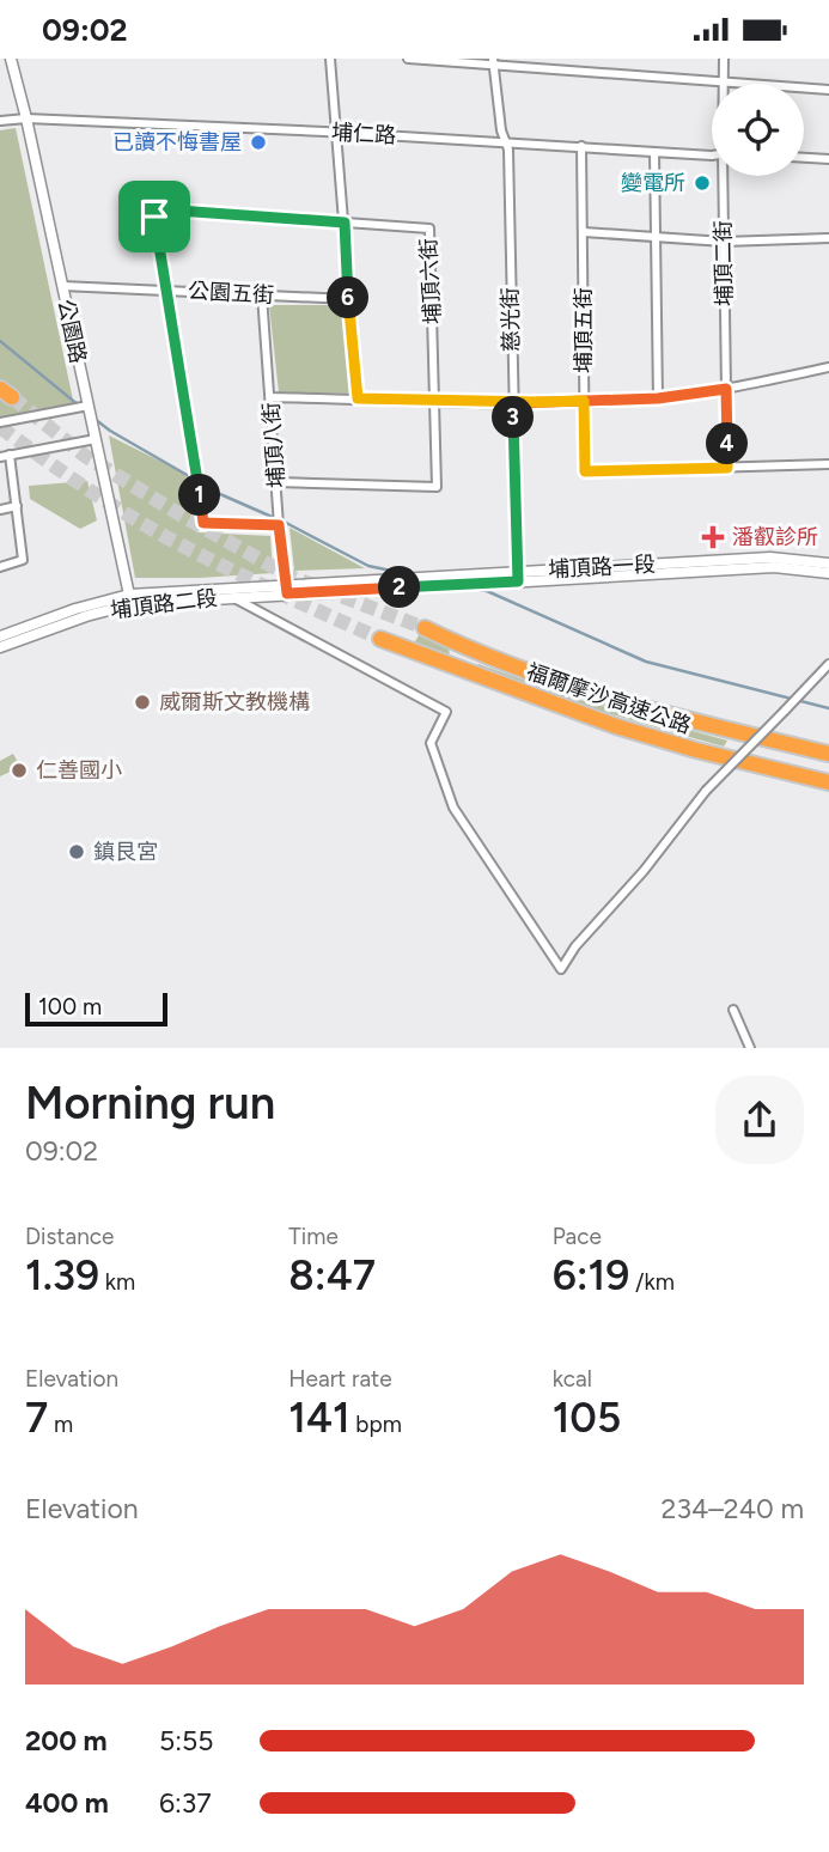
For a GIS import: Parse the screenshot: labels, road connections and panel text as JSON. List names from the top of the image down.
{
  "streets": {
    "highway": ["福爾摩沙高速公路"],
    "street": [
      "埔仁路",
      "埔頂二街",
      "埔頂六街",
      "公園五街",
      "慈光街",
      "埔頂五街",
      "公園路",
      "埔頂八街",
      "埔頂路一段",
      "埔頂路二段"
    ]
  },
  "crossings": [
    ["埔仁路", "慈光街"],
    ["埔仁路", "埔頂五街"],
    ["埔仁路", "公園路"],
    ["埔頂二街", "埔頂五街"],
    ["埔頂六街", "公園五街"],
    ["埔頂六街", "埔頂八街"],
    ["公園五街", "公園路"],
    ["公園五街", "埔頂八街"],
    ["慈光街", "埔頂路一段"],
    ["公園路", "埔頂路二段"],
    ["埔頂八街", "埔頂路一段"],
    ["埔頂路一段", "埔頂路二段"]
  ],
  "places": {
    "other": [
      "已讀不悔書屋",
      "變電所",
      "威爾斯文教機構",
      "仁善國小",
      "鎮艮宮"
    ],
    "health": ["潘叡診所"]
  },
  "scale_bar": "100 m",
  "page": {
    "status": "09:02",
    "pins": [
      "6",
      "3",
      "4",
      "1",
      "2"
    ],
    "scale": "100 m",
    "heading": ["Morning run", "09:02"],
    "stats": [
      ["Distance", "1.39 km"],
      ["Time", "8:47"],
      ["Pace", "6:19 /km"],
      ["Elevation", "7 m"],
      ["Heart rate", "141 bpm"],
      ["kcal", "105"]
    ],
    "chart": ["Elevation", "234–240 m"],
    "list": [
      {
        "name": "200 m",
        "note": "5:55"
      },
      {
        "name": "400 m",
        "note": "6:37"
      }
    ]
  }
}
